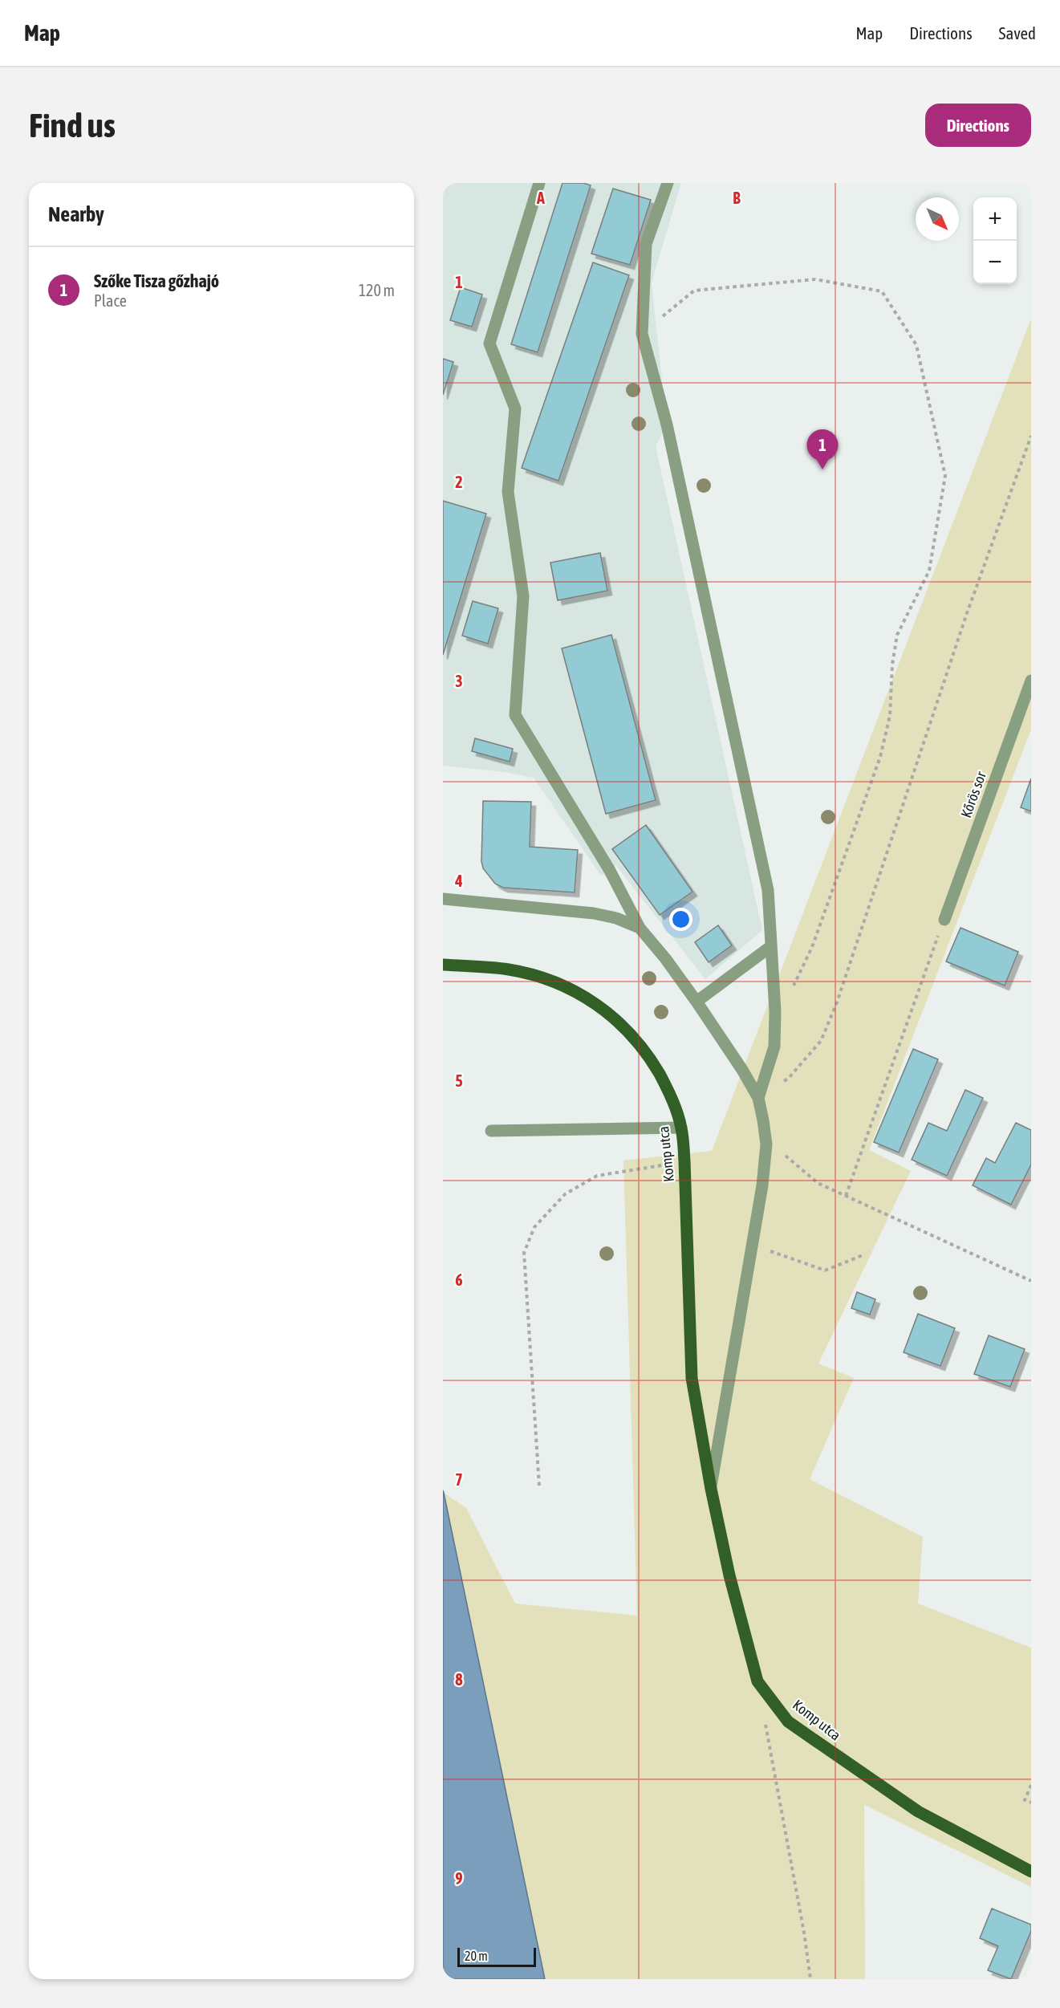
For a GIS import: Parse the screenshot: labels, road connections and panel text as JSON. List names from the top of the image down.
{
  "streets": {
    "main road": ["Komp utca"],
    "street": ["Kőrös sor"]
  },
  "scale_bar": "20 m",
  "north": "bottom right",
  "page": {
    "header": "Map",
    "nav": ["Map", "Directions", "Saved"],
    "buttons": "Directions",
    "title": "Find us",
    "heading": "Nearby",
    "map_buttons": ["+", "−"],
    "list": [
      {
        "mark": "1",
        "name": "Szőke Tisza gőzhajó",
        "note": "Place",
        "value": "120 m"
      }
    ],
    "pins": "1",
    "scale": "20 m"
  },
  "grid": {
    "columns": ["A", "B"],
    "rows": [
      "1",
      "2",
      "3",
      "4",
      "5",
      "6",
      "7",
      "8",
      "9"
    ]
  }
}
